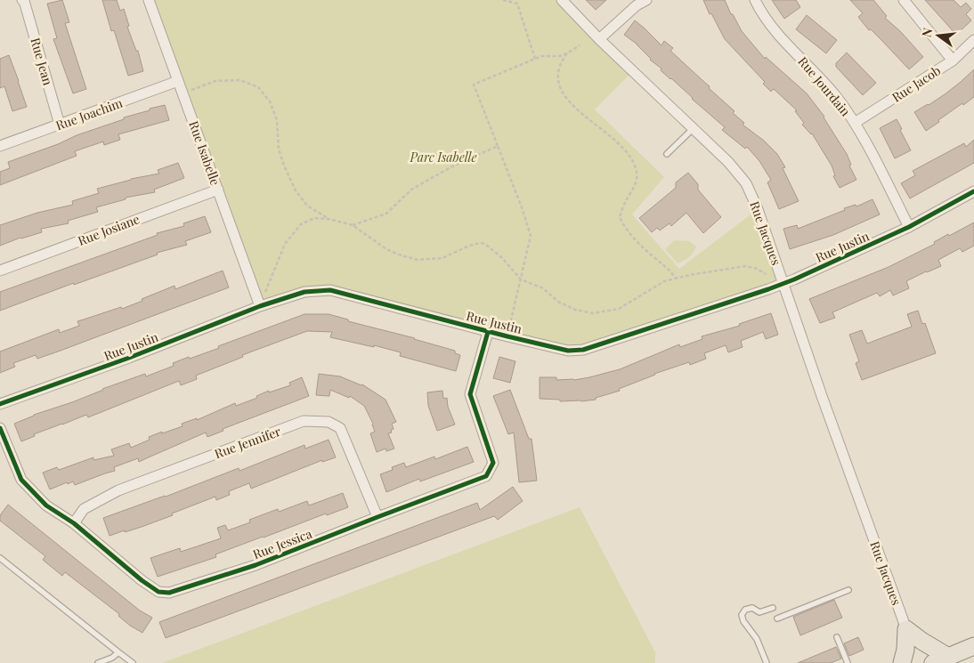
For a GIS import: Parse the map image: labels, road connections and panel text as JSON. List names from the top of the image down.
{
  "streets": {
    "street": [
      "Rue Jean",
      "Rue Jacob",
      "Rue Jourdain",
      "Rue Joachim",
      "Rue Isabelle",
      "Rue Josiane",
      "Rue Jacques",
      "Rue Justin",
      "Rue Jennifer",
      "Rue Jessica"
    ]
  },
  "crossings": [
    ["Rue Jean", "Rue Joachim"],
    ["Rue Jacob", "Rue Jourdain"],
    ["Rue Jourdain", "Rue Justin"],
    ["Rue Joachim", "Rue Isabelle"],
    ["Rue Isabelle", "Rue Josiane"],
    ["Rue Isabelle", "Rue Justin"],
    ["Rue Jacques", "Rue Justin"],
    ["Rue Justin", "Rue Jessica"],
    ["Rue Jennifer", "Rue Jessica"]
  ],
  "parks": ["Parc Isabelle"],
  "north": "left"
}
